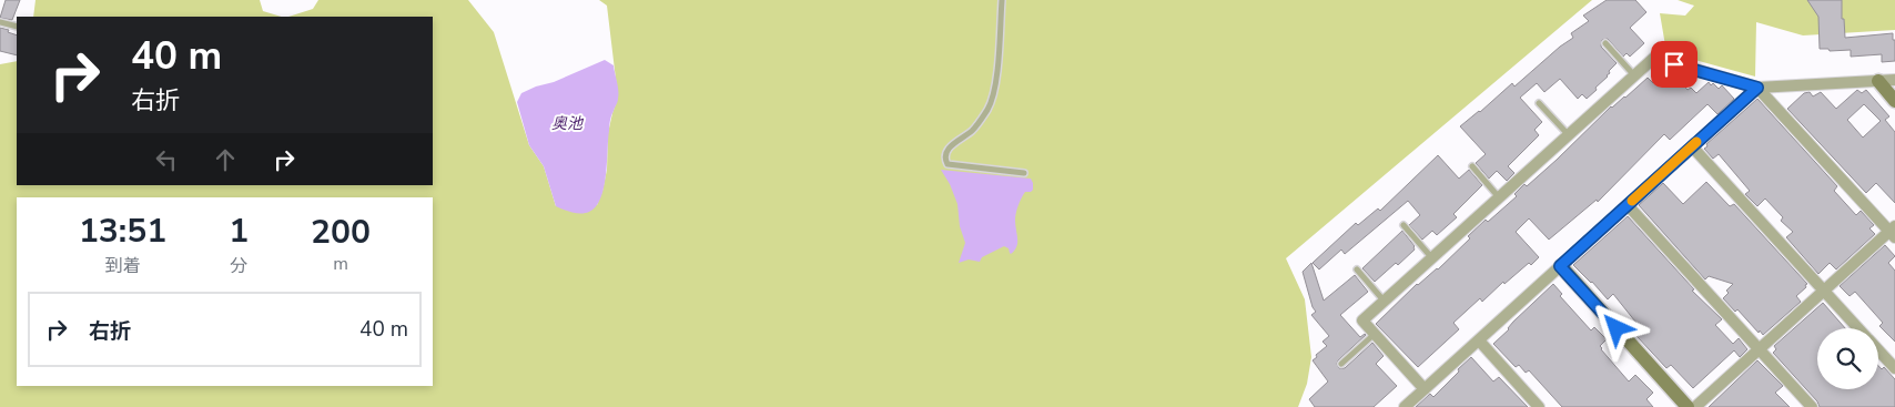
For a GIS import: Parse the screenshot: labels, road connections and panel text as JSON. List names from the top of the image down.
{
  "water": ["奥池"],
  "page": {
    "turn": ["40 m", "右折"],
    "eta": [
      "13:51",
      "到着",
      "1",
      "分",
      "200",
      "m"
    ],
    "list": [
      {
        "name": "右折",
        "value": "40 m"
      }
    ]
  }
}
